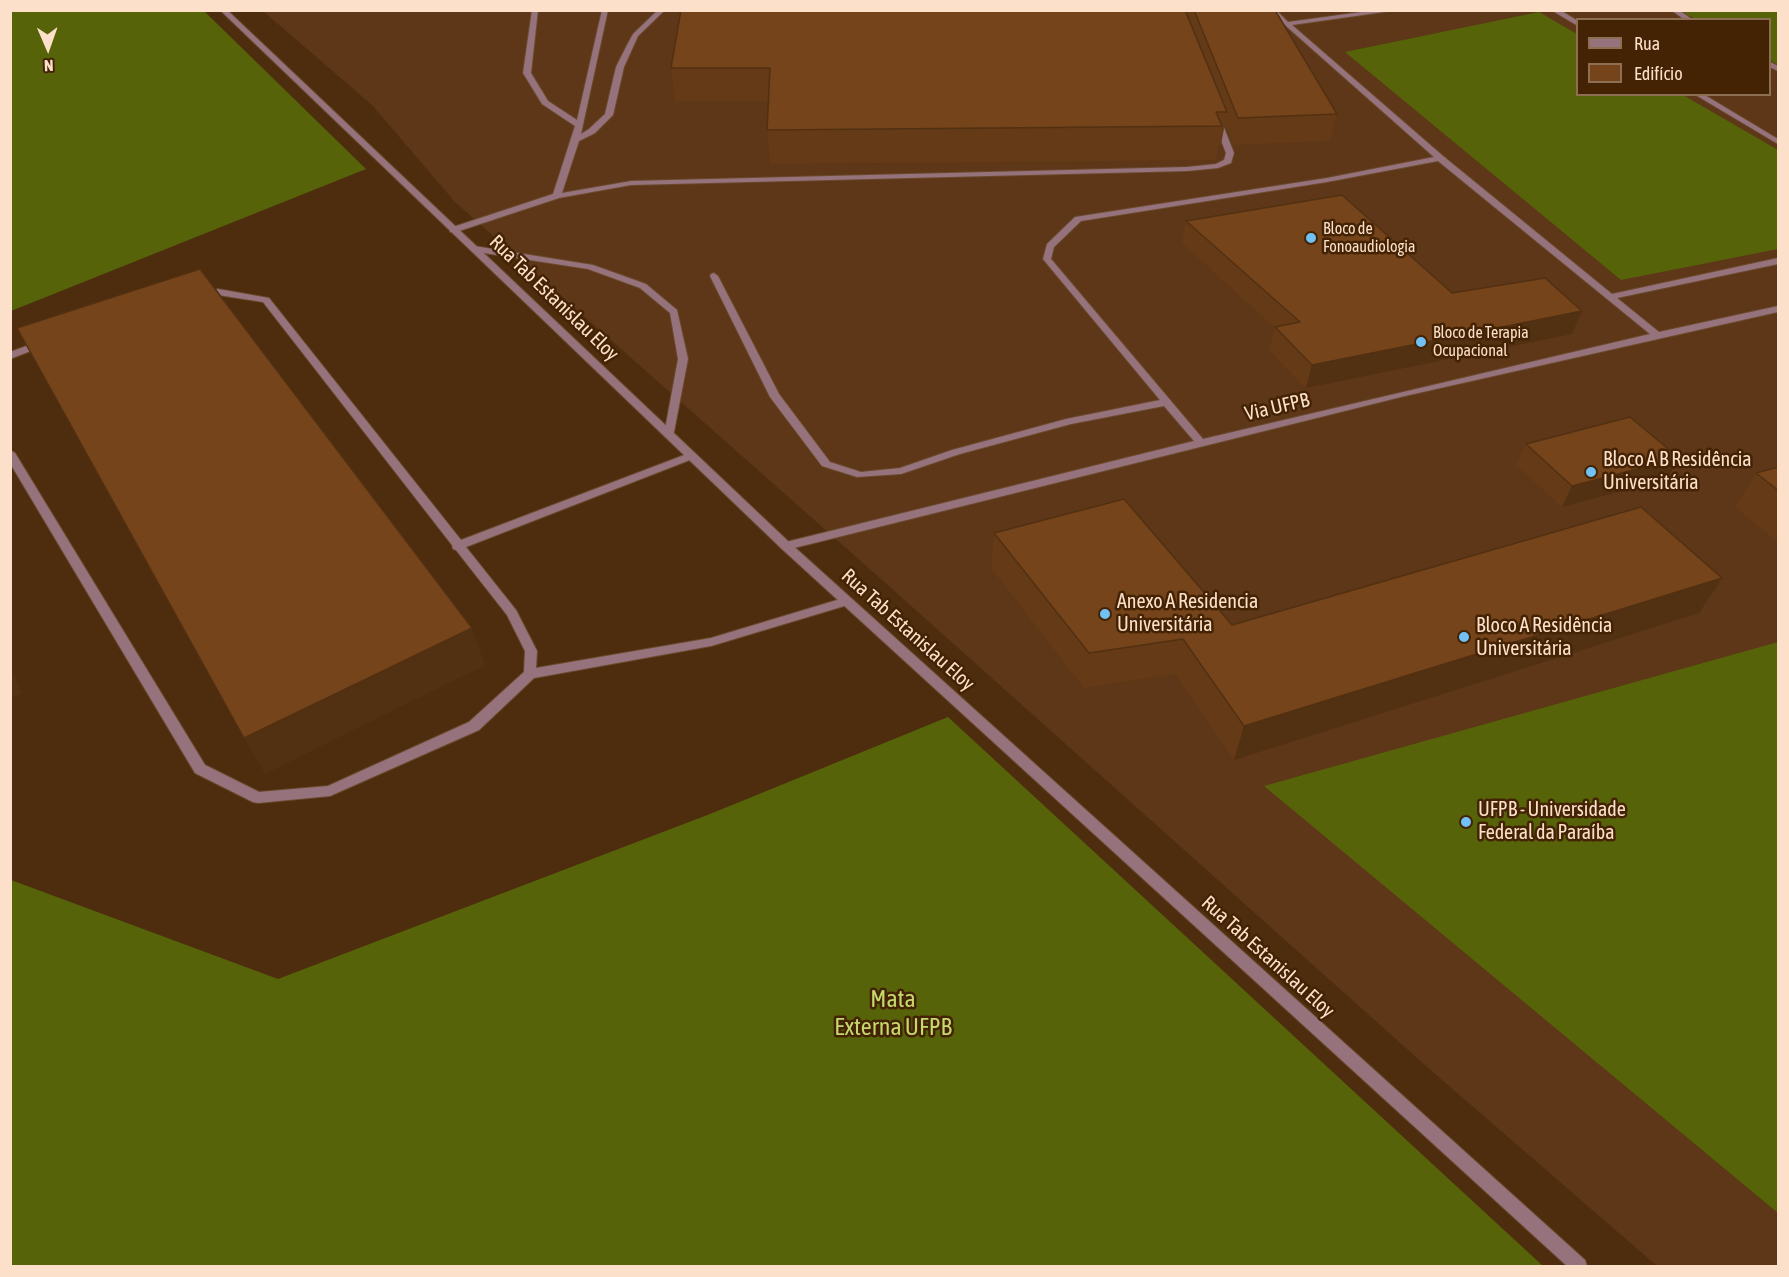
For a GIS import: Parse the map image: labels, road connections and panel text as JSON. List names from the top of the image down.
{
  "streets": {
    "street": ["Rua Tab Estanislau Eloy", "Via UFPB"]
  },
  "crossings": [
    ["Rua Tab Estanislau Eloy", "Via UFPB"]
  ],
  "parks": ["Mata Externa UFPB"],
  "places": [
    "Bloco de Fonoaudiologia",
    "Bloco de Terapia Ocupacional",
    "Bloco A B Residência Universitária",
    "Anexo A Residencia Universitária",
    "Bloco A Residência Universitária",
    "UFPB - Universidade Federal da Paraíba"
  ],
  "legend": ["Rua", "Edifício"],
  "north": "bottom"
}
